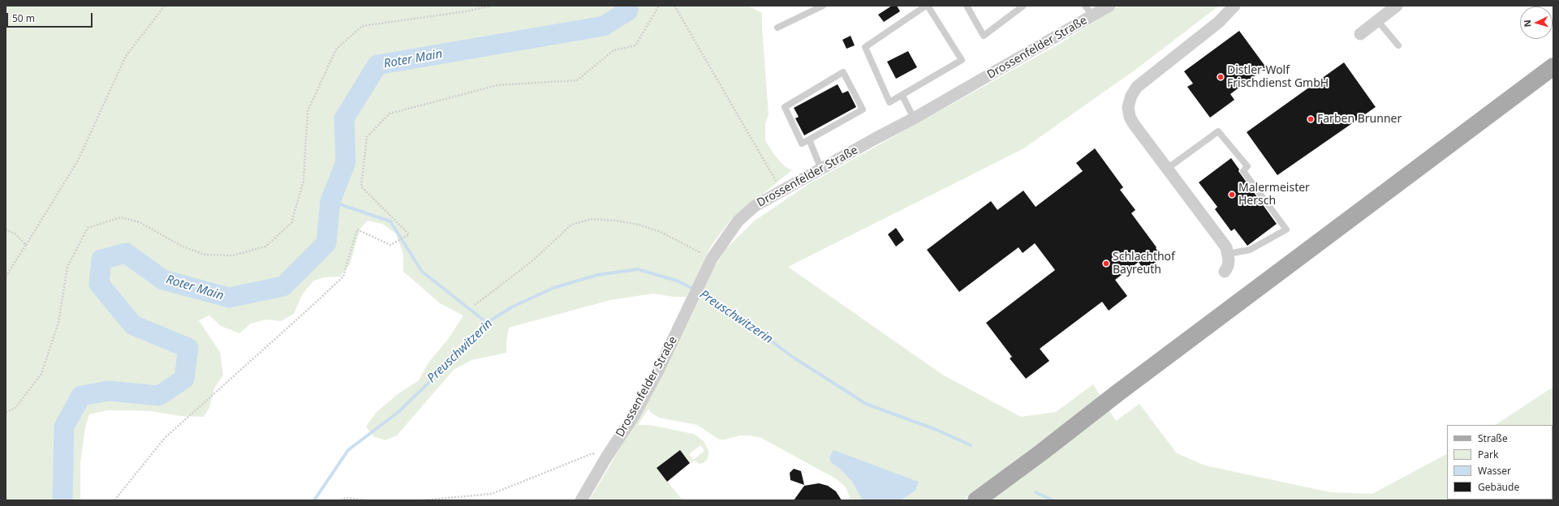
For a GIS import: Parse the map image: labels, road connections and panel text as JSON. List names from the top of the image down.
{
  "streets": {
    "street": ["Drossenfelder Straße"]
  },
  "water": ["Roter Main", "Preuschwitzerin"],
  "places": [
    "Distler-Wolf Frischdienst GmbH",
    "Farben Brunner",
    "Malermeister Hersch",
    "Schlachthof Bayreuth"
  ],
  "legend": [
    "Straße",
    "Park",
    "Wasser",
    "Gebäude"
  ],
  "scale_bar": "50 m",
  "north": "left"
}
